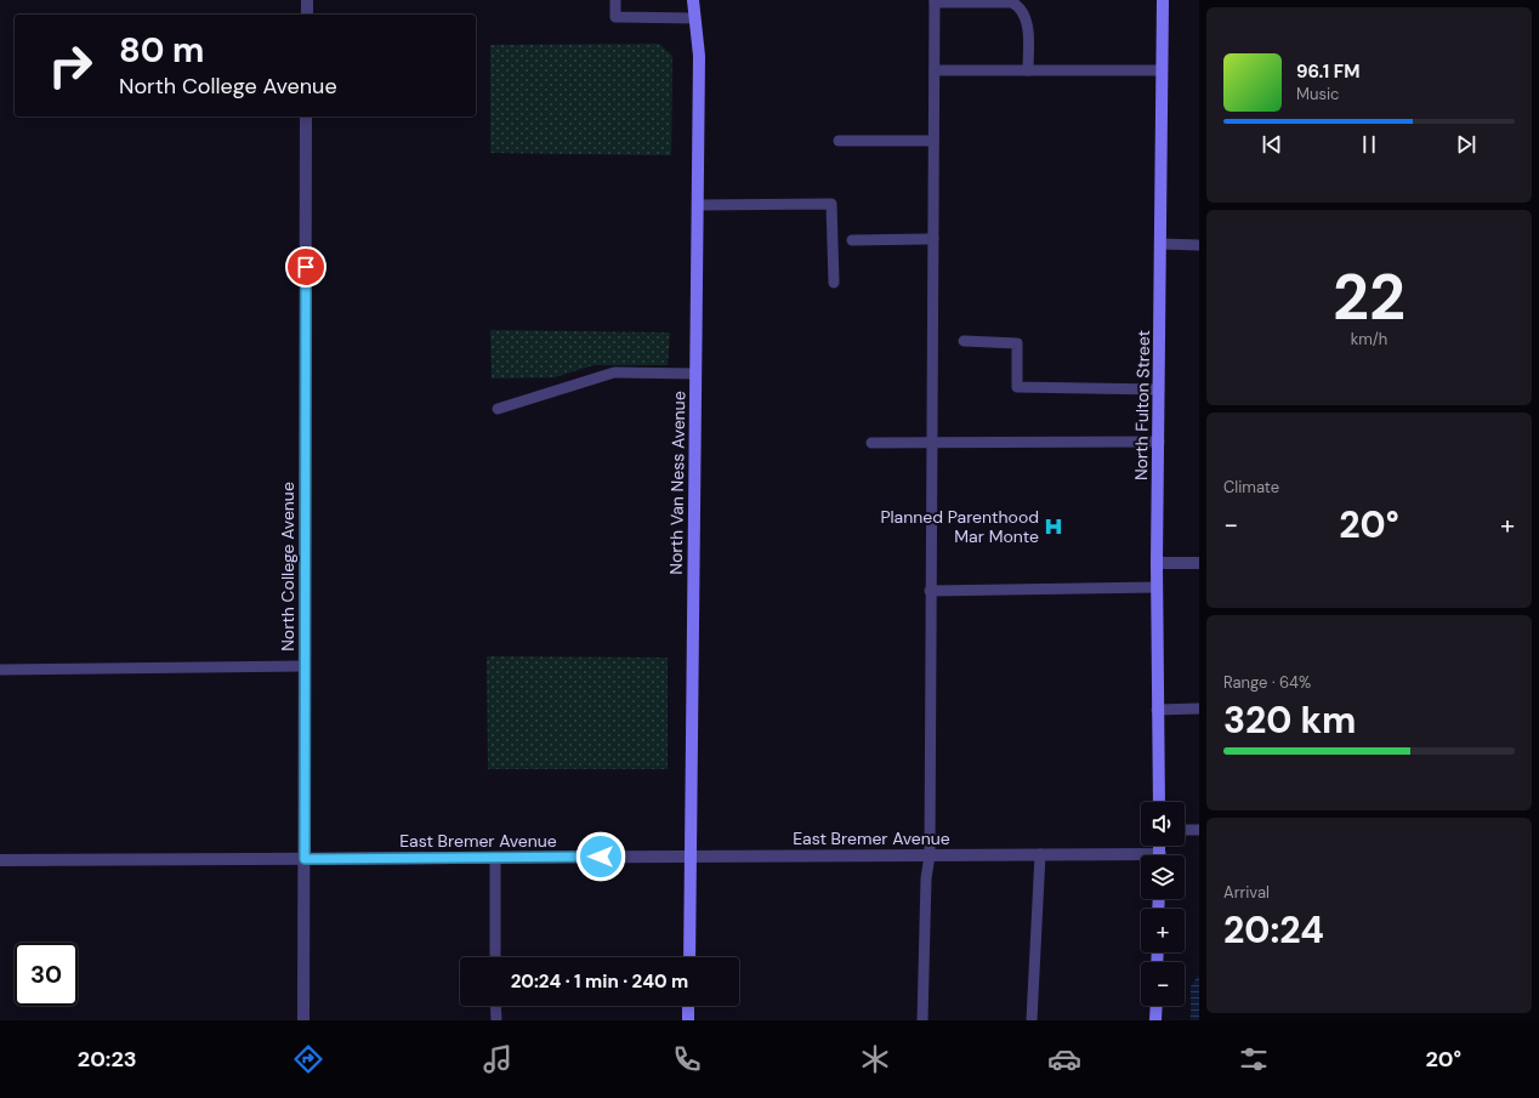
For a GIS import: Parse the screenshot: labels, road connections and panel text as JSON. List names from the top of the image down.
{
  "streets": {
    "main road": ["North Fulton Street", "North Van Ness Avenue"],
    "street": ["North College Avenue", "East Bremer Avenue"]
  },
  "crossings": [
    ["North Van Ness Avenue", "East Bremer Avenue"],
    ["North College Avenue", "East Bremer Avenue"]
  ],
  "places": {
    "hospital": ["Planned Parenthood Mar Monte"]
  },
  "page": {
    "turn": ["80 m", "North College Avenue"],
    "song": ["96.1 FM", "Music"],
    "tile": [
      ["22", "km/h"],
      "Climate",
      ["Range · 64%", "320 km"],
      ["Arrival", "20:24"]
    ],
    "heat": ["−", "20°", "+"],
    "map_buttons": ["+", "−"],
    "limit": "30",
    "trip": "20:24 · 1 min · 240 m",
    "tabs": ["20:23", "20°"]
  }
}
